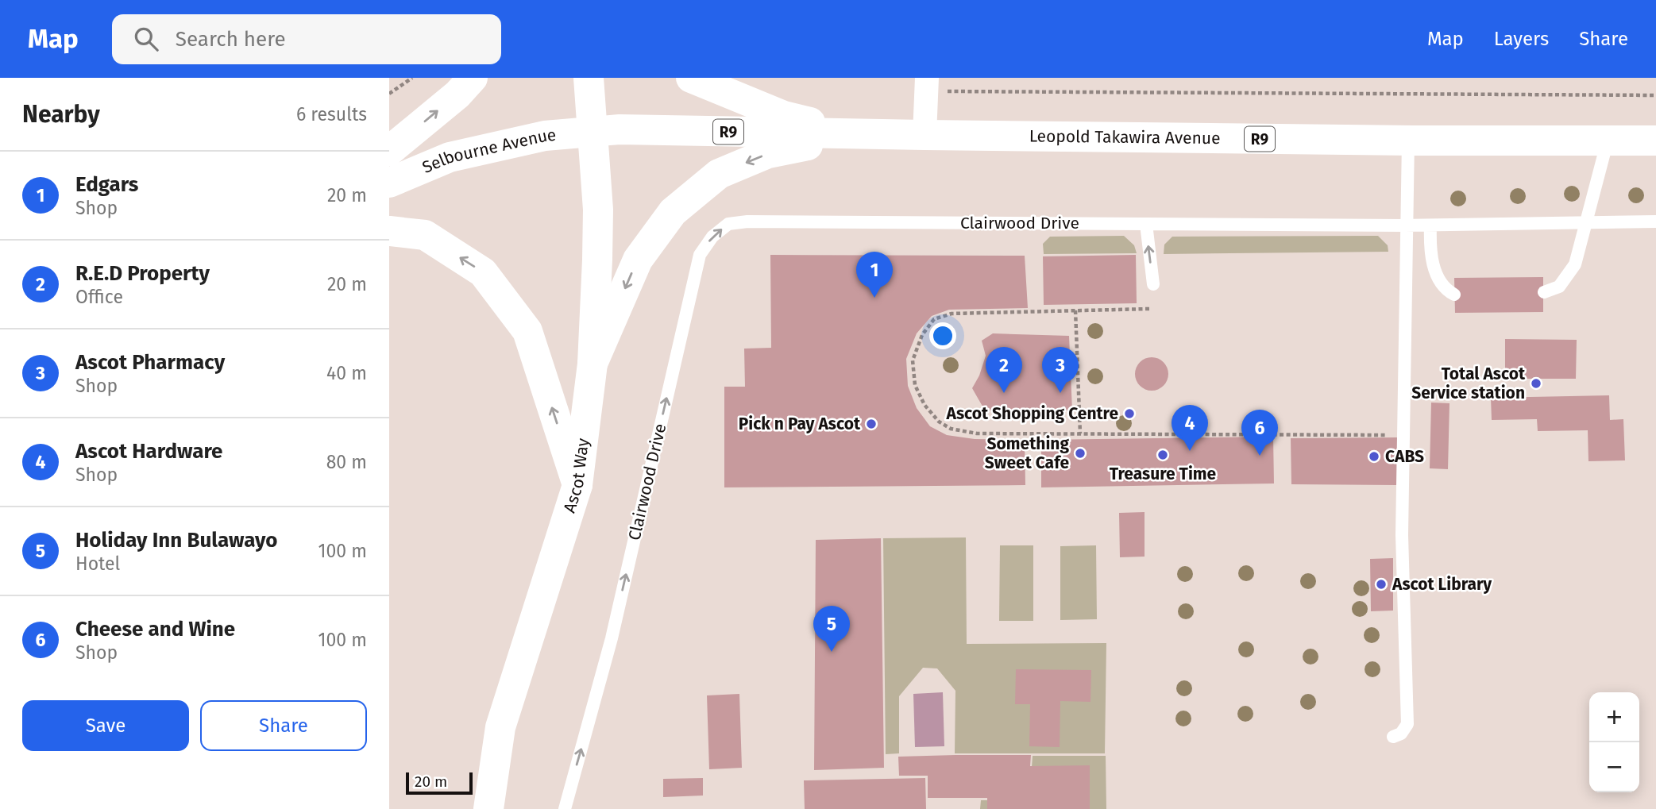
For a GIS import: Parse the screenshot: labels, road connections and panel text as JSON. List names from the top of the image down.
{
  "streets": {
    "main road": [
      "R9",
      "Leopold Takawira Avenue",
      "Selbourne Avenue",
      "Ascot Way"
    ],
    "lane": ["Clairwood Drive"]
  },
  "crossings": [
    ["Leopold Takawira Avenue", "Selbourne Avenue"],
    ["Leopold Takawira Avenue", "Ascot Way"],
    ["Selbourne Avenue", "Ascot Way"]
  ],
  "one_way": ["Clairwood Drive"],
  "places": [
    "Total Ascot Service station",
    "Ascot Shopping Centre",
    "Pick n Pay Ascot",
    "Something Sweet Cafe",
    "Treasure Time",
    "CABS",
    "Ascot Library"
  ],
  "scale_bar": "20 m",
  "page": {
    "header": "Map",
    "search": "Search here",
    "nav": ["Map", "Layers", "Share"],
    "heading": ["Nearby", "6 results"],
    "list": [
      {
        "mark": "1",
        "name": "Edgars",
        "note": "Shop",
        "value": "20 m"
      },
      {
        "mark": "2",
        "name": "R.E.D Property",
        "note": "Office",
        "value": "20 m"
      },
      {
        "mark": "3",
        "name": "Ascot Pharmacy",
        "note": "Shop",
        "value": "40 m"
      },
      {
        "mark": "4",
        "name": "Ascot Hardware",
        "note": "Shop",
        "value": "80 m"
      },
      {
        "mark": "5",
        "name": "Holiday Inn Bulawayo",
        "note": "Hotel",
        "value": "100 m"
      },
      {
        "mark": "6",
        "name": "Cheese and Wine",
        "note": "Shop",
        "value": "100 m"
      }
    ],
    "pins": [
      "1",
      "2",
      "3",
      "4",
      "6",
      "5"
    ],
    "buttons": ["Save", "Share"],
    "map_buttons": ["+", "−"],
    "scale": "20 m"
  }
}
